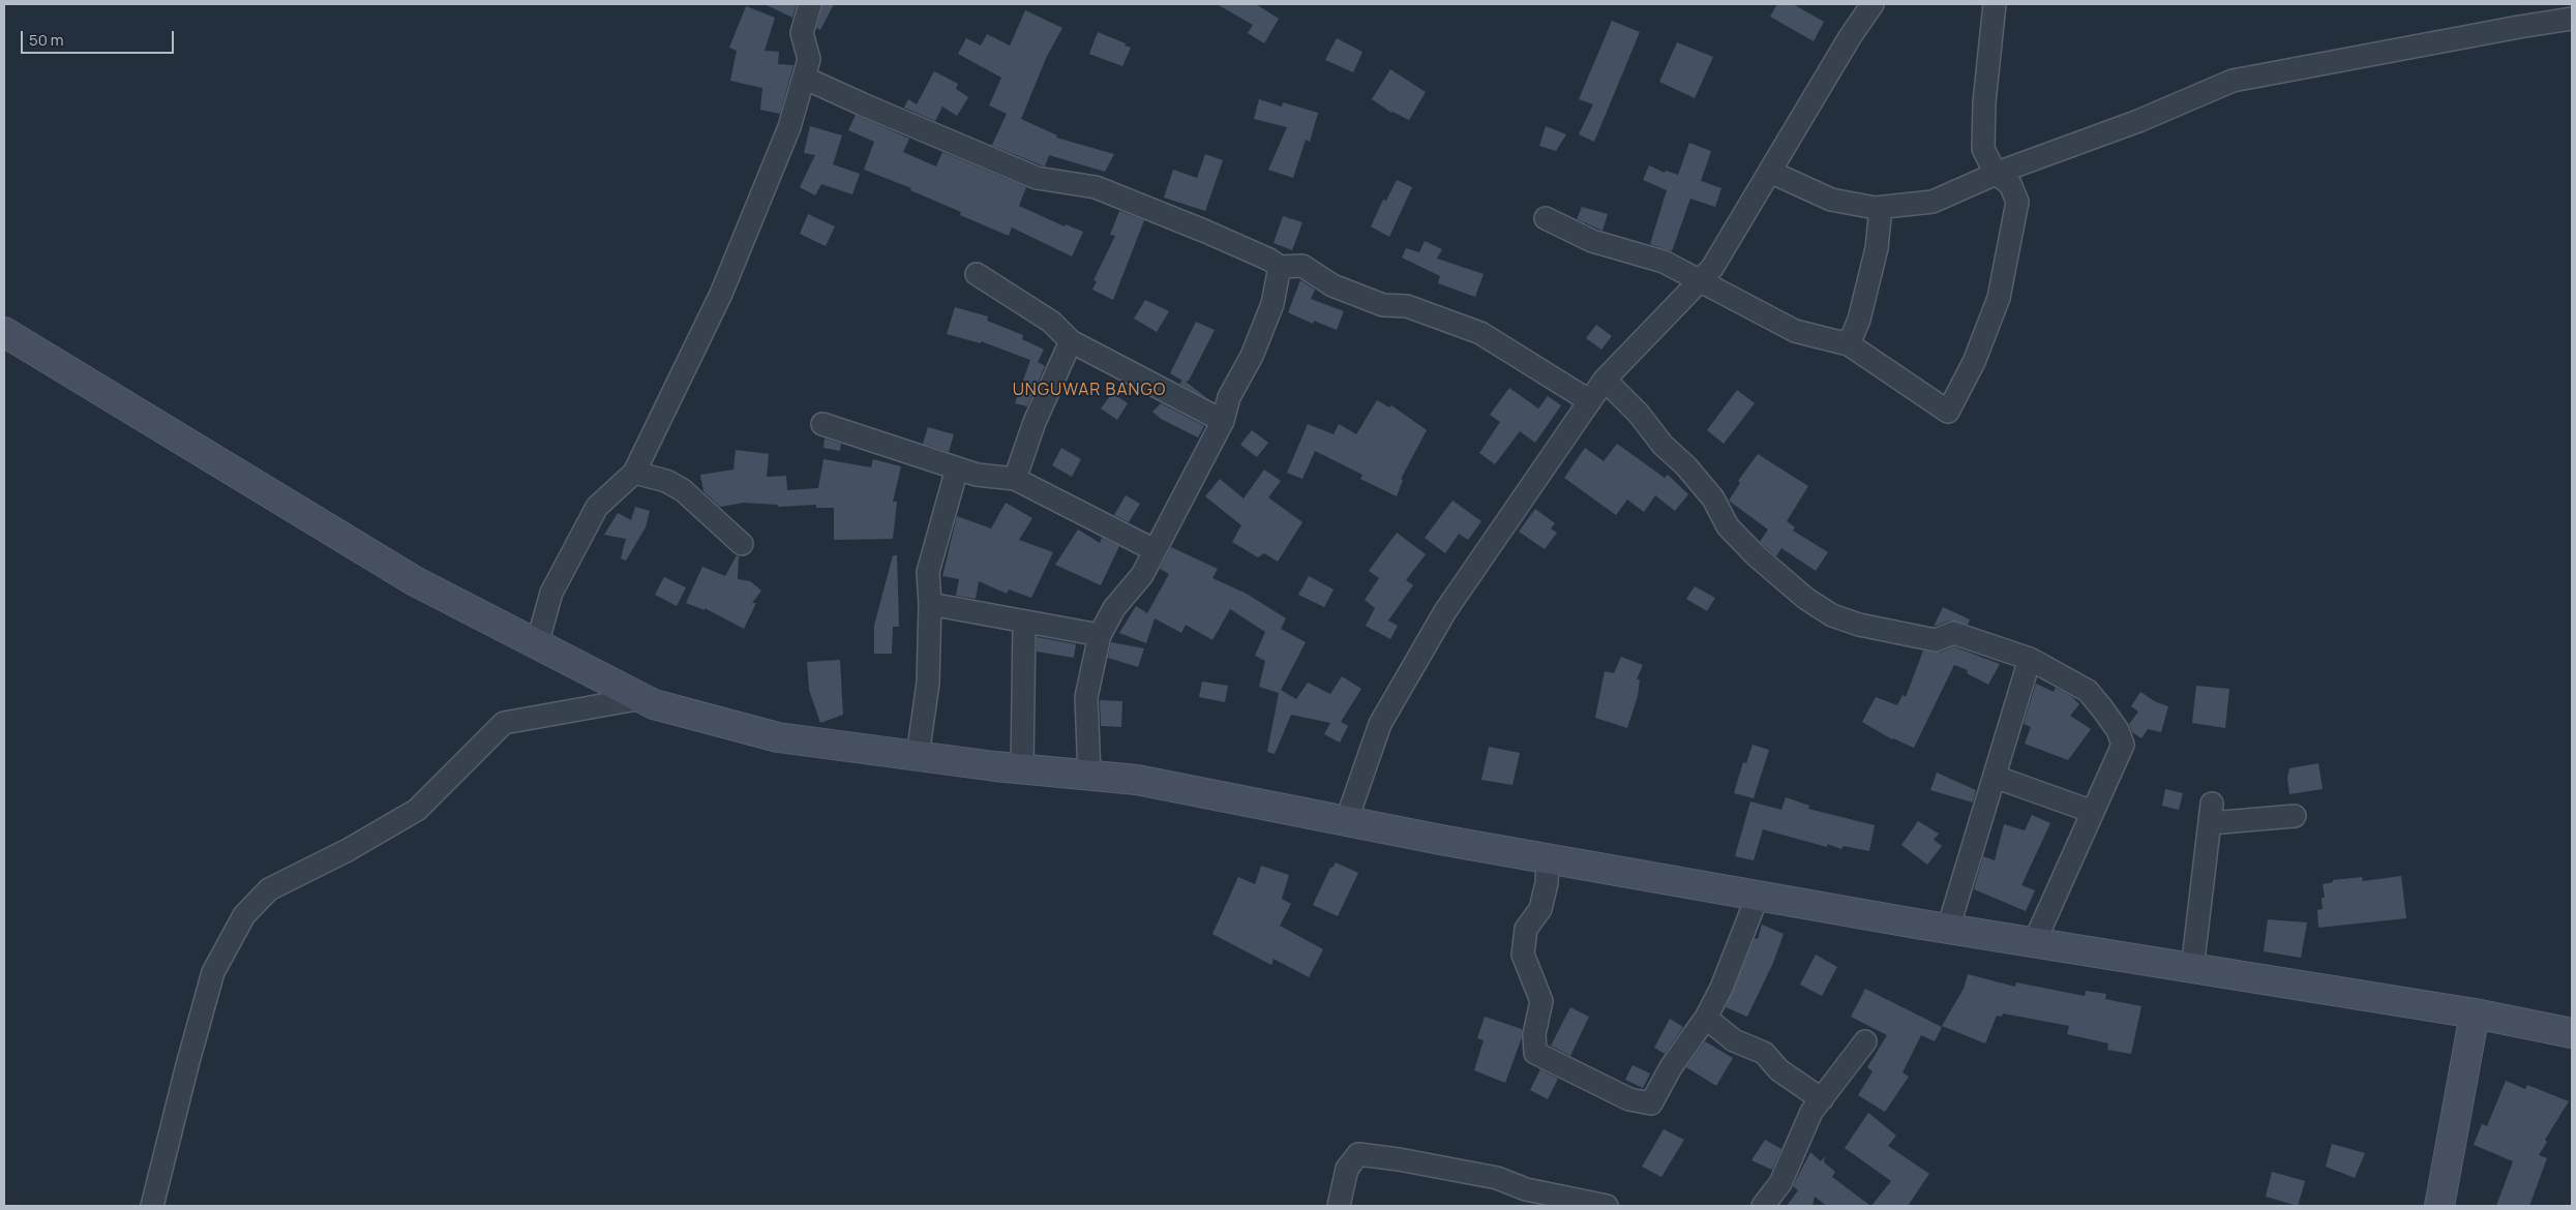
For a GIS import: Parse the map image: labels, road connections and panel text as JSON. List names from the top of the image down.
{
  "districts": ["UNGUWAR BANGO"],
  "scale_bar": "50 m"
}
